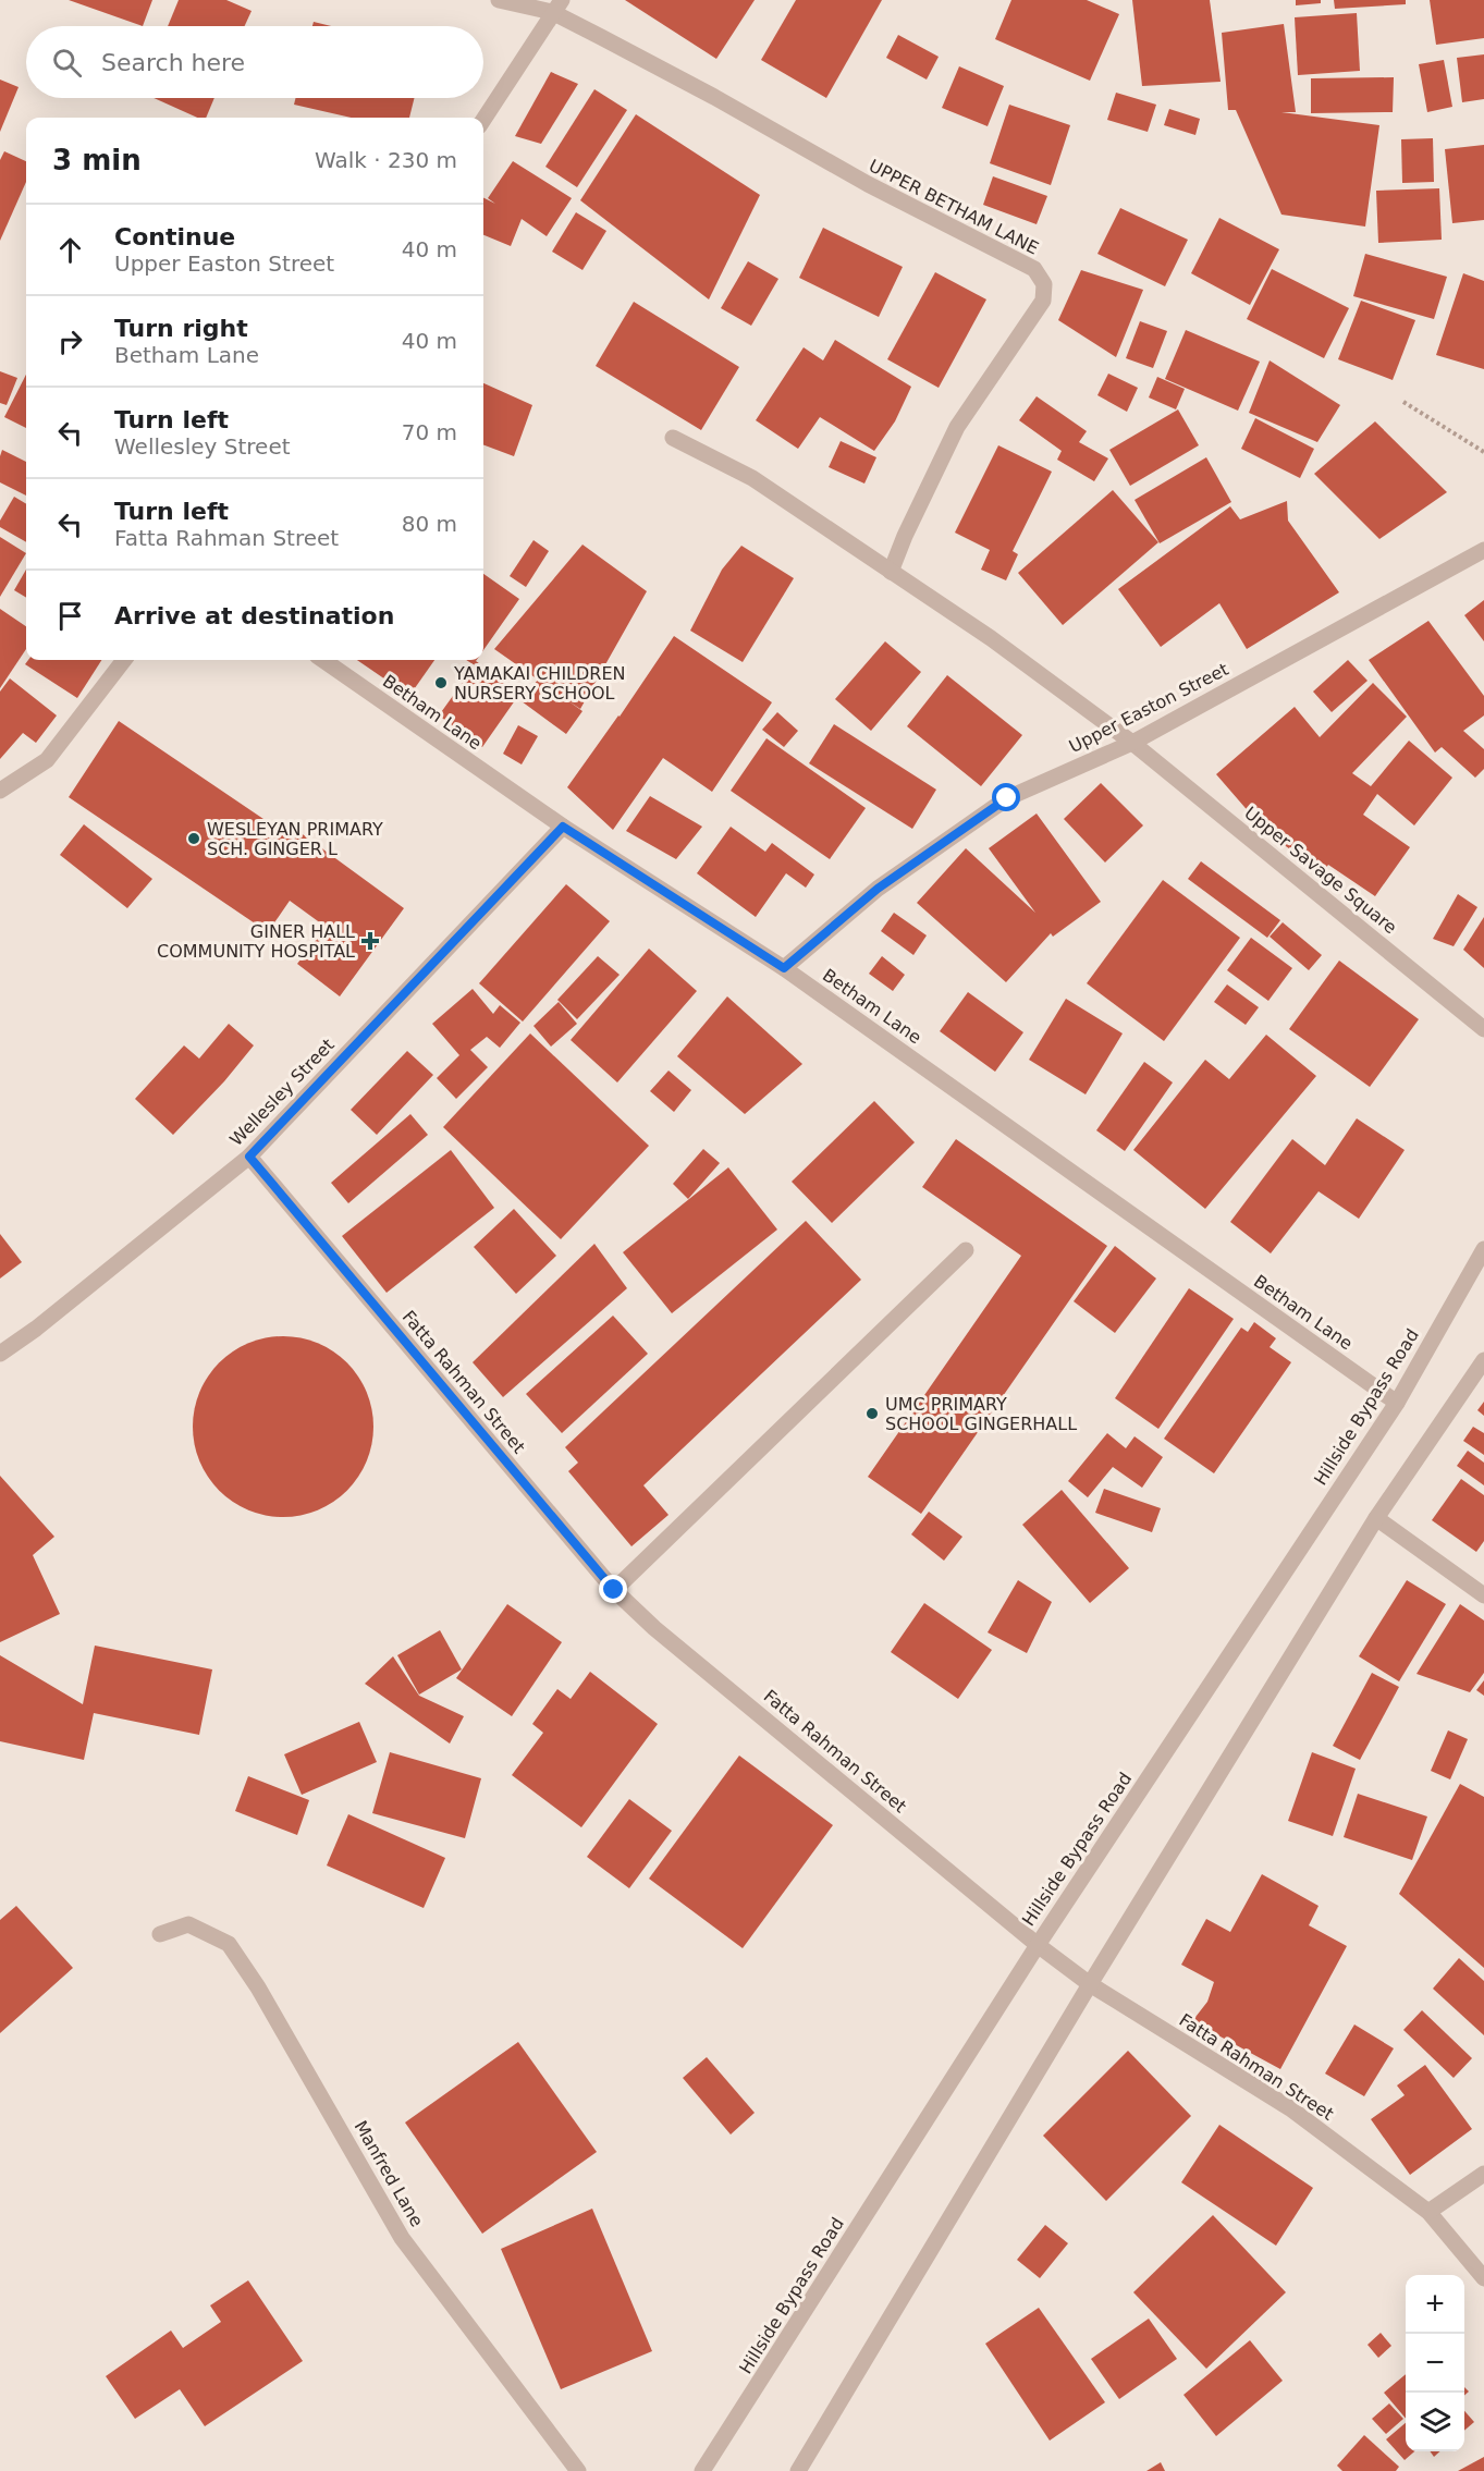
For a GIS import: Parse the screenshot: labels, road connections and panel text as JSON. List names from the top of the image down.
{
  "streets": {
    "street": [
      "UPPER BETHAM LANE",
      "Upper Easton Street",
      "Betham Lane",
      "Upper Savage Square",
      "Wellesley Street",
      "Fatta Rahman Street",
      "Hillside Bypass Road",
      "Manfred Lane"
    ]
  },
  "crossings": [
    ["UPPER BETHAM LANE", "Upper Savage Square"],
    ["Upper Easton Street", "Betham Lane"],
    ["Upper Easton Street", "Upper Savage Square"],
    ["Betham Lane", "Wellesley Street"],
    ["Betham Lane", "Hillside Bypass Road"],
    ["Wellesley Street", "Fatta Rahman Street"],
    ["Fatta Rahman Street", "Hillside Bypass Road"]
  ],
  "places": {
    "other": ["YAMAKAI CHILDREN NURSERY SCHOOL", "WESLEYAN PRIMARY SCH. GINGER L", "UMC PRIMARY SCHOOL GINGERHALL"],
    "health": ["GINER HALL COMMUNITY HOSPITAL"]
  },
  "page": {
    "search": "Search here",
    "heading": ["3 min", "Walk · 230 m"],
    "list": [
      ["Continue", "Upper Easton Street", "40 m"],
      ["Turn right", "Betham Lane", "40 m"],
      ["Turn left", "Wellesley Street", "70 m"],
      ["Turn left", "Fatta Rahman Street", "80 m"],
      "Arrive at destination"
    ],
    "map_buttons": ["+", "−"]
  }
}
